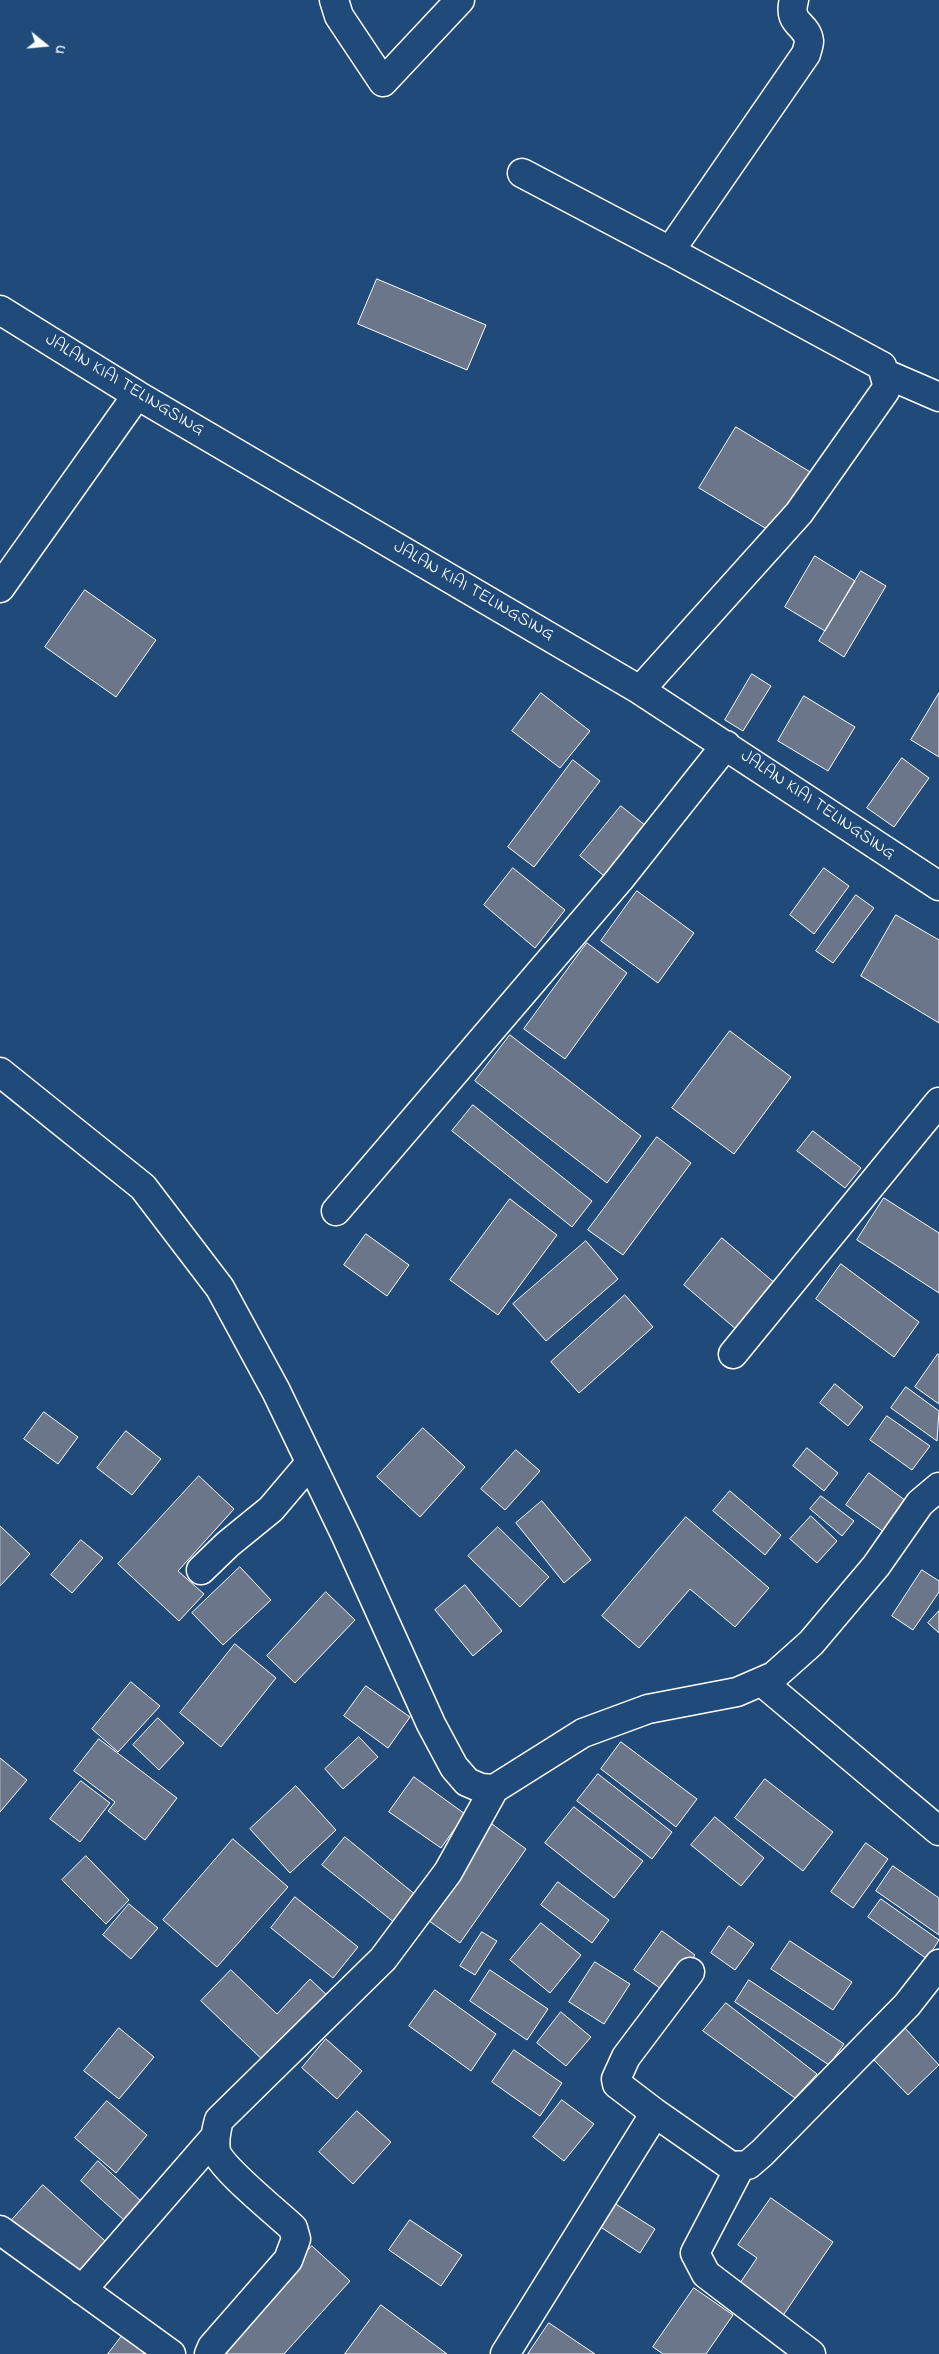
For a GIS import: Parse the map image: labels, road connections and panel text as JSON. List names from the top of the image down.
{
  "streets": {
    "street": ["JALAN KIAI TELINGSING"]
  },
  "north": "right"
}
